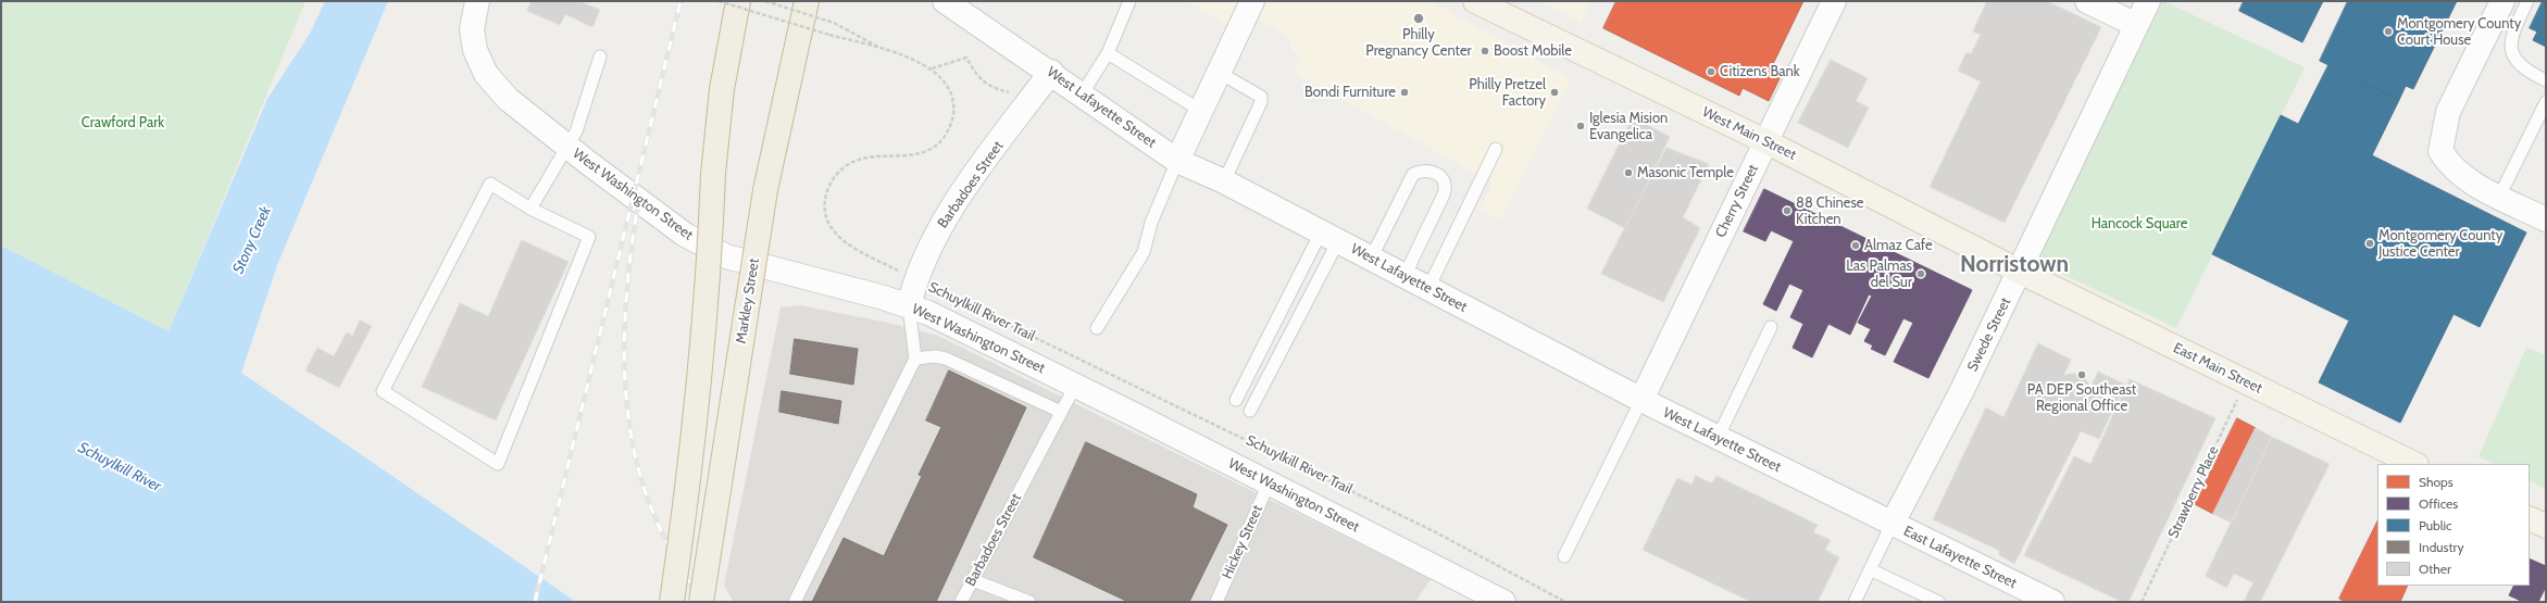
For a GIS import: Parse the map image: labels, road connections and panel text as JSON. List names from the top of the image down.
{
  "streets": {
    "highway": ["Markley Street"],
    "main road": ["West Main Street", "East Main Street"],
    "street": [
      "West Lafayette Street",
      "Barbadoes Street",
      "West Washington Street",
      "Cherry Street",
      "Swede Street",
      "East Lafayette Street"
    ],
    "lane": ["Hickey Street"],
    "path": ["Schuylkill River Trail", "Strawberry Place"]
  },
  "crossings": [
    ["West Lafayette Street", "Barbadoes Street"],
    ["West Lafayette Street", "Cherry Street"],
    ["West Lafayette Street", "Swede Street"],
    ["West Lafayette Street", "East Lafayette Street"],
    ["West Main Street", "Cherry Street"],
    ["West Main Street", "Swede Street"],
    ["West Main Street", "East Main Street"],
    ["Barbadoes Street", "West Washington Street"],
    ["Barbadoes Street", "Schuylkill River Trail"],
    ["West Washington Street", "Hickey Street"],
    ["Swede Street", "East Main Street"],
    ["Swede Street", "East Lafayette Street"],
    ["East Main Street", "Strawberry Place"]
  ],
  "districts": ["Norristown"],
  "water": ["Stony Creek", "Schuylkill River"],
  "parks": ["Crawford Park", "Hancock Square"],
  "places": [
    "Philly Pregnancy Center",
    "Montgomery County Court House",
    "Boost Mobile",
    "Citizens Bank",
    "Bondi Furniture",
    "Philly Pretzel Factory",
    "Iglesia Mision Evangelica",
    "Masonic Temple",
    "88 Chinese Kitchen",
    "Montgomery County Justice Center",
    "Almaz Cafe",
    "Las Palmas del Sur",
    "PA DEP Southeast Regional Office"
  ],
  "legend": [
    "Shops",
    "Offices",
    "Public",
    "Industry",
    "Other"
  ]
}
